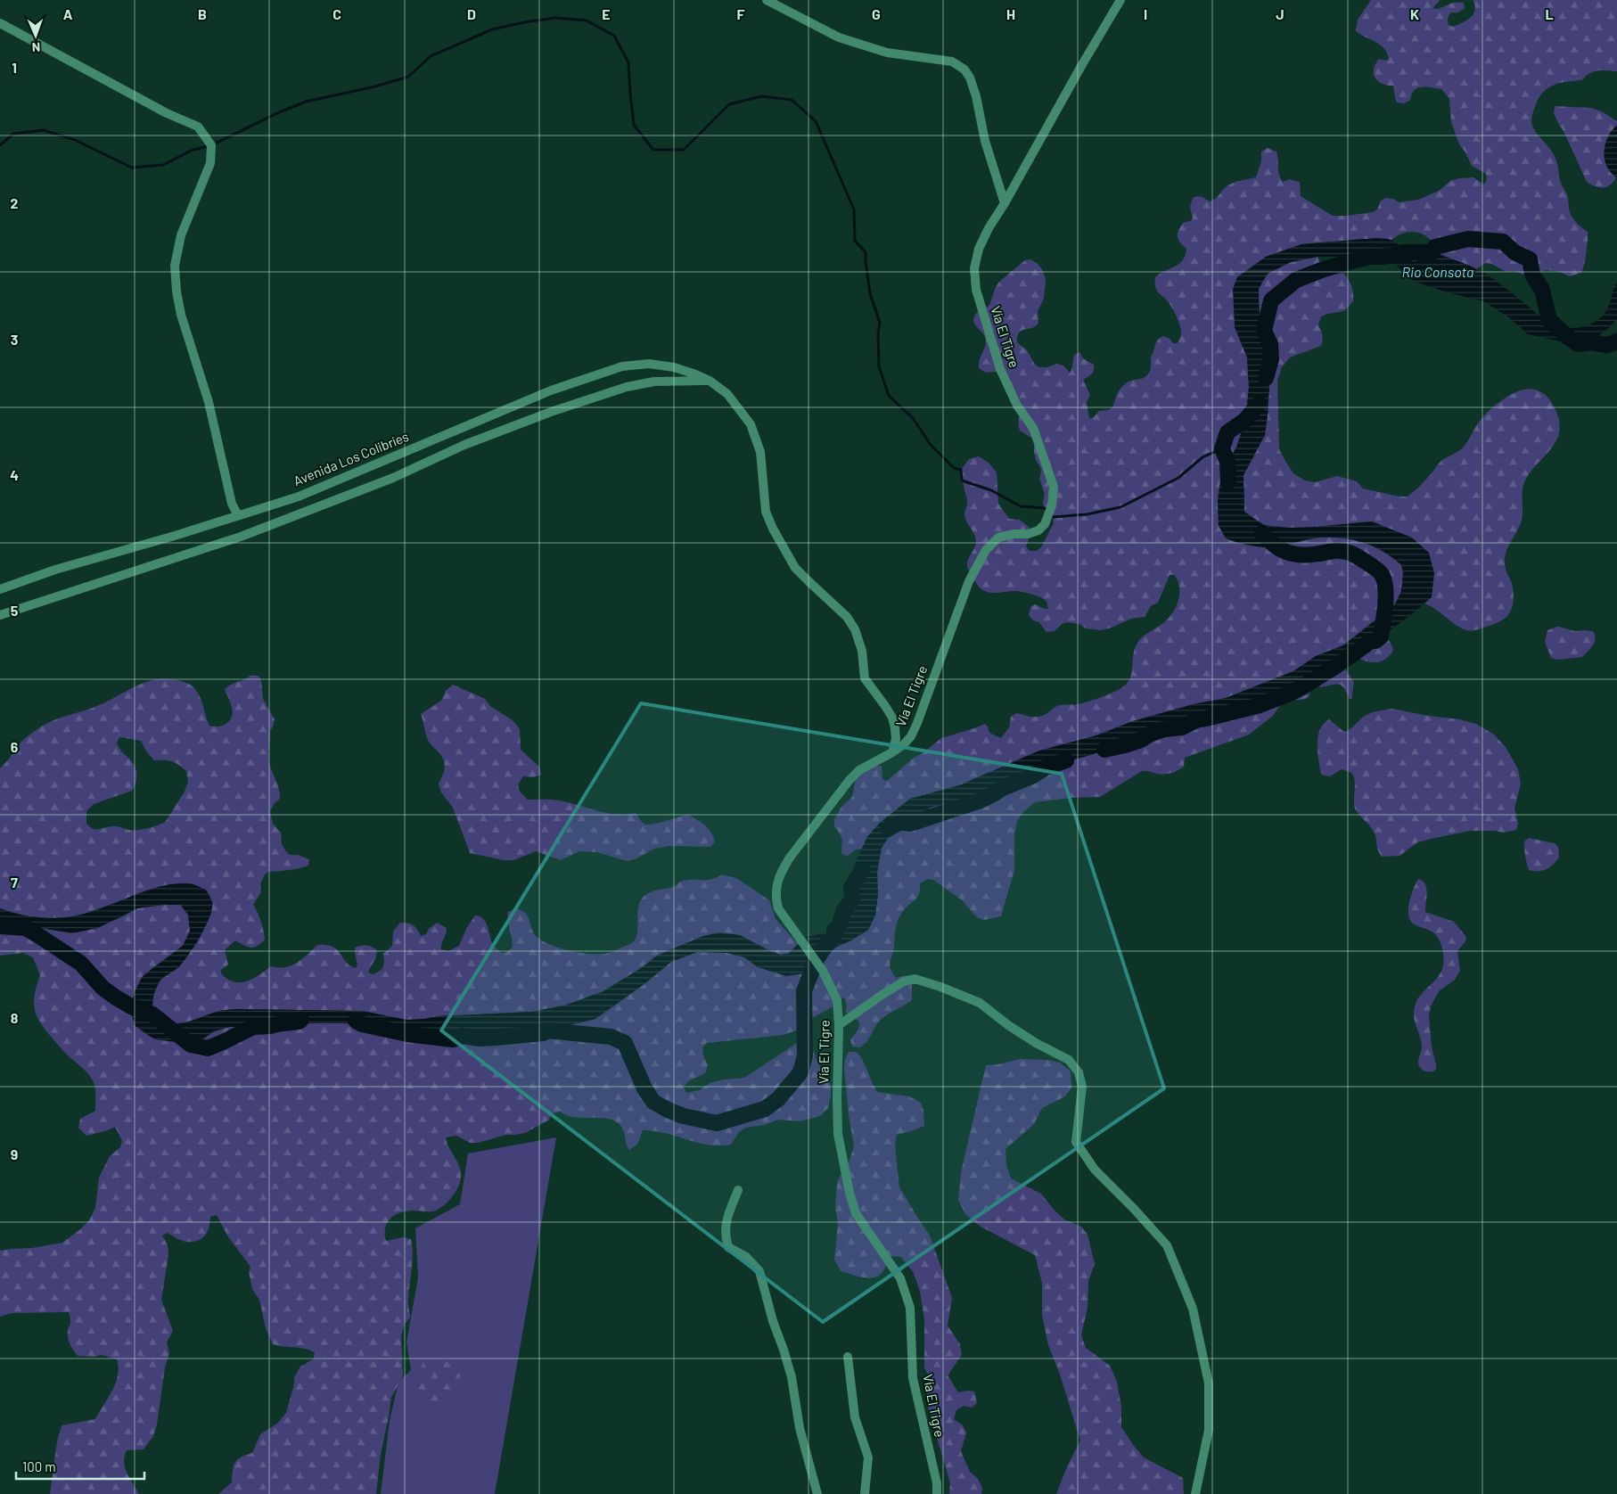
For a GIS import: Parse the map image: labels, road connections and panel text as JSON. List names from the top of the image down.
{
  "streets": {
    "street": ["Vía El Tigre", "Avenida Los Colibríes"]
  },
  "crossings": [
    ["Vía El Tigre", "Avenida Los Colibríes"]
  ],
  "water": ["Rio Consota"],
  "scale_bar": "100 m",
  "north": "bottom",
  "grid": {
    "columns": [
      "A",
      "B",
      "C",
      "D",
      "E",
      "F",
      "G",
      "H",
      "I",
      "J",
      "K",
      "L"
    ],
    "rows": [
      "1",
      "2",
      "3",
      "4",
      "5",
      "6",
      "7",
      "8",
      "9"
    ]
  }
}
